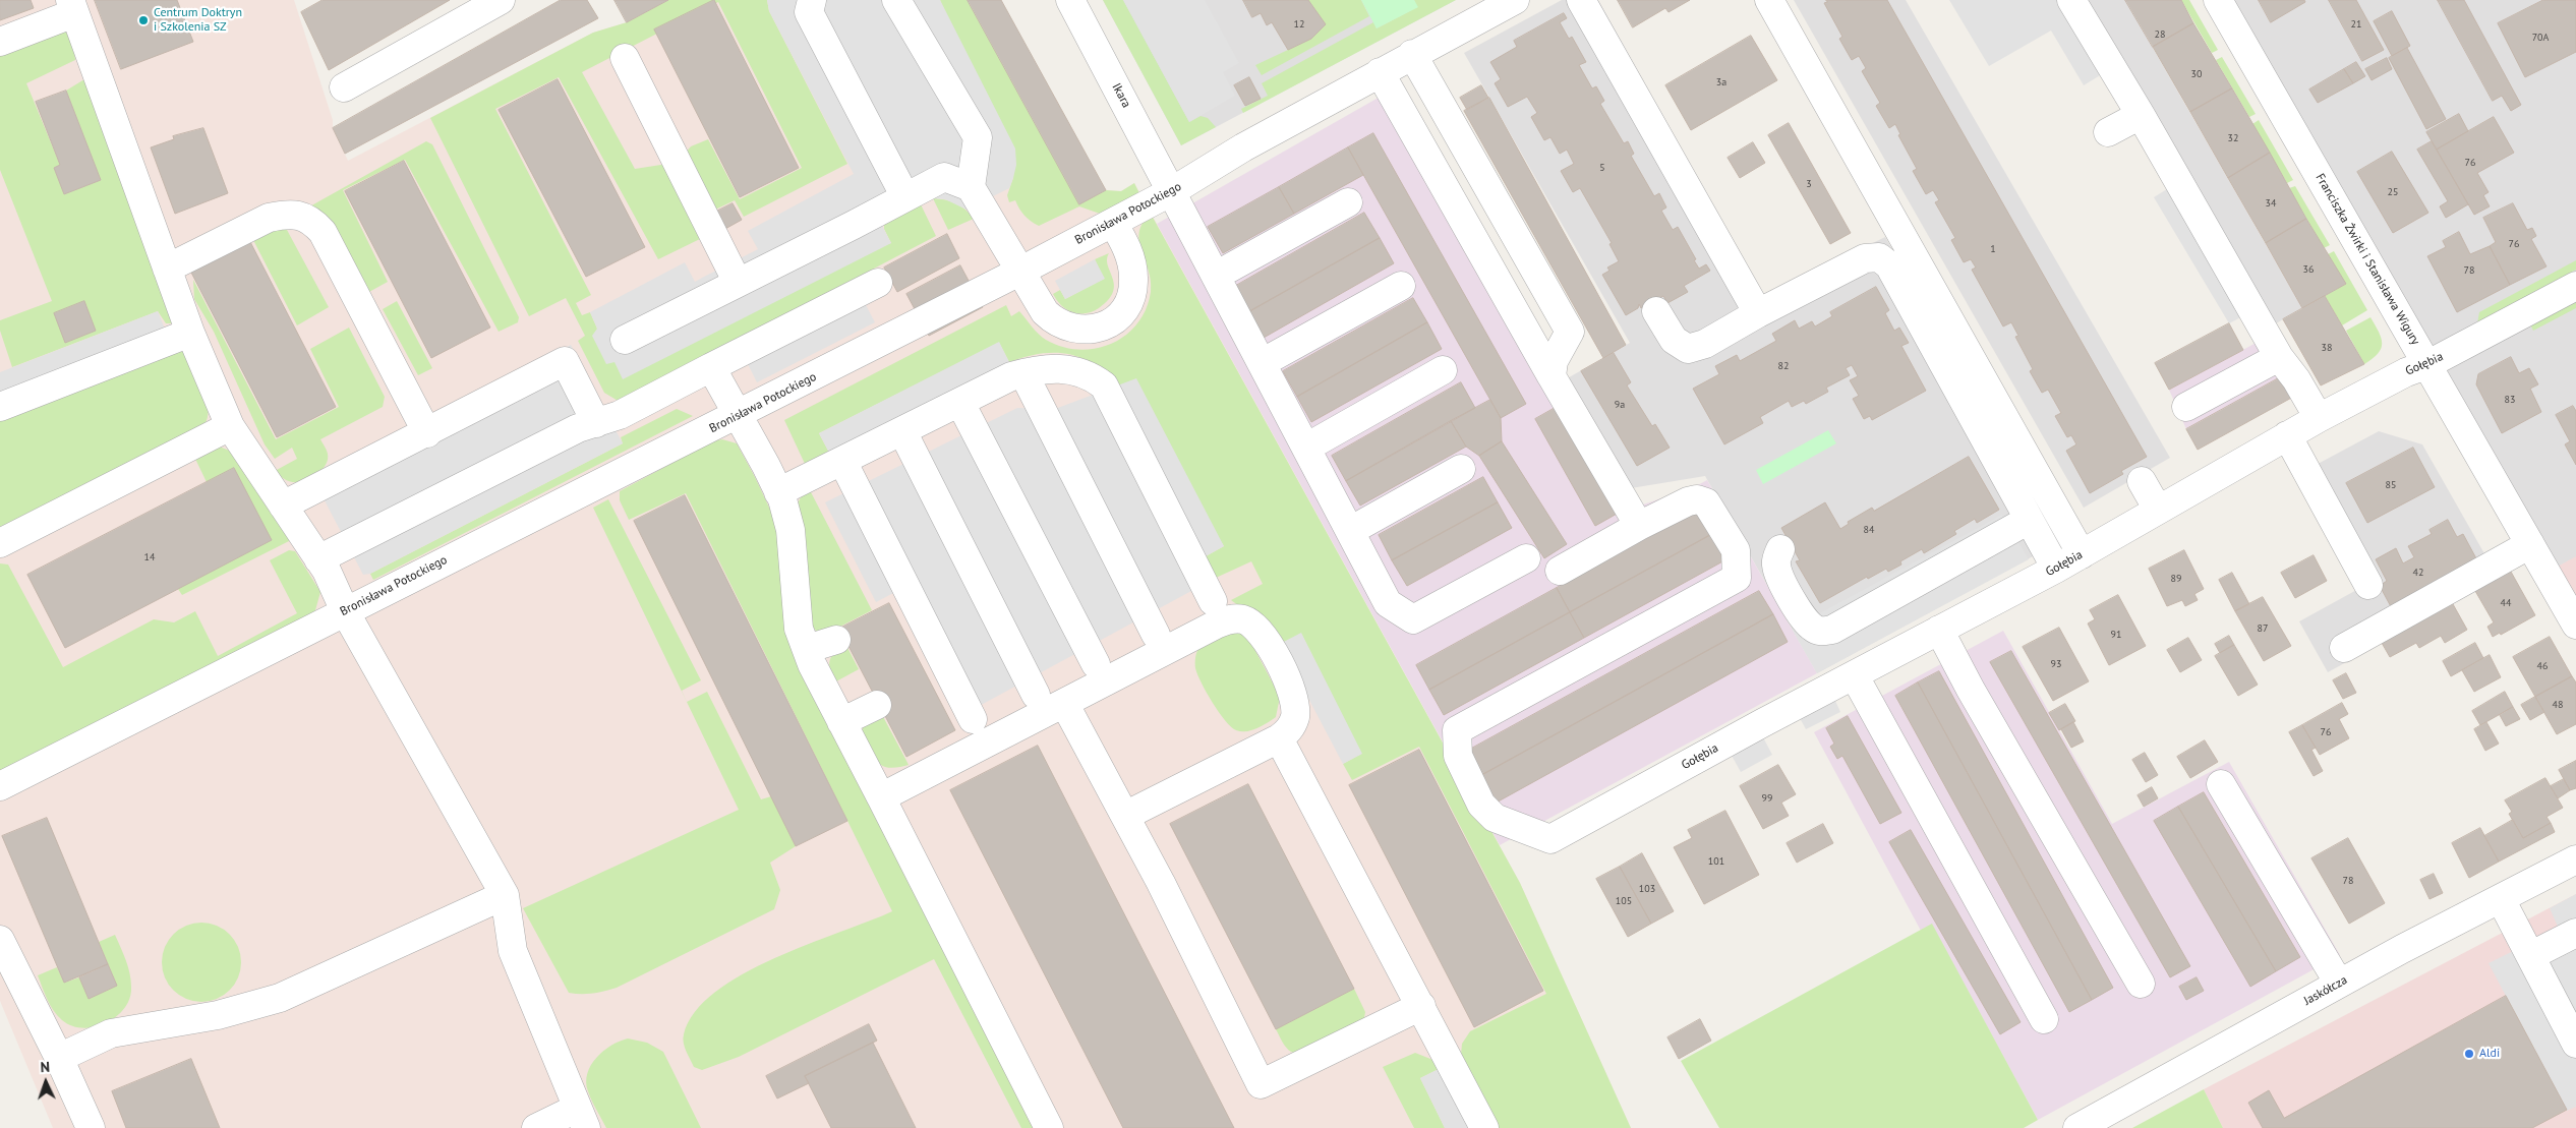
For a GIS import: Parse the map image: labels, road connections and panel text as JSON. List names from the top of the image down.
{
  "streets": {
    "street": [
      "Ikara",
      "Bronisława Potockiego",
      "Franciszka Żwirki i Stanisława Wigury",
      "Gołębia",
      "Jaskółcza"
    ]
  },
  "crossings": [
    ["Ikara", "Bronisława Potockiego"],
    ["Franciszka Żwirki i Stanisława Wigury", "Gołębia"]
  ],
  "places": ["Centrum Doktryn i Szkolenia SZ", "Aldi"],
  "house_numbers": [
    "12",
    "21",
    "28",
    "70A",
    "30",
    "3a",
    "32",
    "76",
    "5",
    "3",
    "25",
    "34",
    "76",
    "1",
    "36",
    "78",
    "38",
    "82",
    "83",
    "9a",
    "85",
    "84",
    "14",
    "42",
    "89",
    "44",
    "87",
    "91",
    "93",
    "46",
    "48",
    "76",
    "99",
    "101",
    "78",
    "103",
    "105"
  ],
  "north": "top"
}
